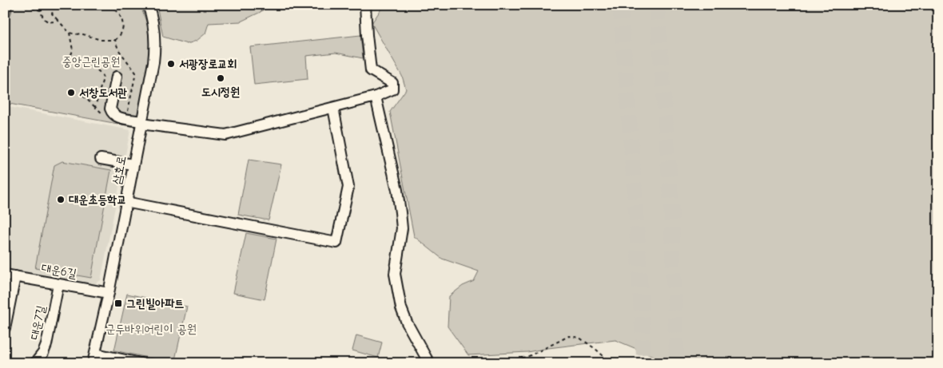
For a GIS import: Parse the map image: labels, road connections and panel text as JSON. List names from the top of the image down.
{
  "streets": {
    "street": ["삼호로", "대운6길", "대운7길"]
  },
  "crossings": [
    ["삼호로", "대운6길"],
    ["대운6길", "대운7길"]
  ],
  "parks": ["중앙근린공원", "군두바위어린이 공원"],
  "places": {
    "other": [
      "서광장로교회",
      "도시정원",
      "서창도서관",
      "대운초등학교"
    ],
    "transit": ["그린빌아파트"]
  }
}
